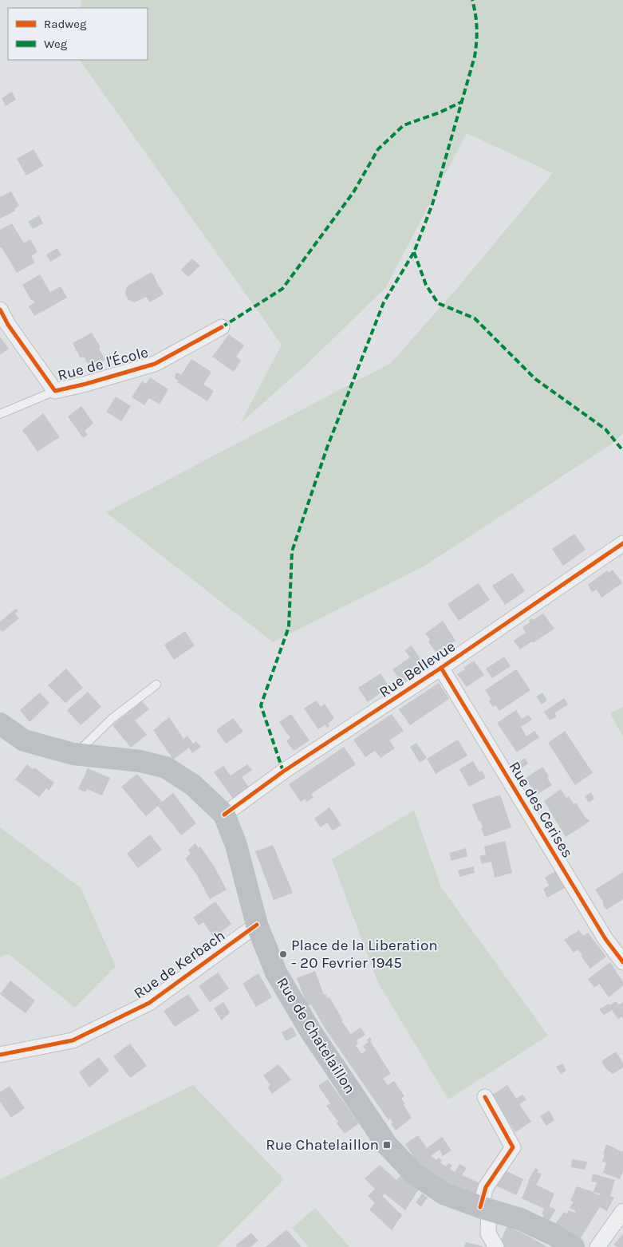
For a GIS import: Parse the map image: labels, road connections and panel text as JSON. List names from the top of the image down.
{
  "streets": {
    "main road": ["Rue de Chatelaillon"],
    "street": [
      "Rue de l'École",
      "Rue Bellevue",
      "Rue des Cerises",
      "Rue de Kerbach"
    ]
  },
  "crossings": [
    ["Rue Bellevue", "Rue des Cerises"],
    ["Rue Bellevue", "Rue de Chatelaillon"],
    ["Rue de Kerbach", "Rue de Chatelaillon"]
  ],
  "places": {
    "other": ["Place de la Liberation - 20 Fevrier 1945"],
    "transit": ["Rue Chatelaillon"]
  },
  "legend": ["Radweg", "Weg"]
}
